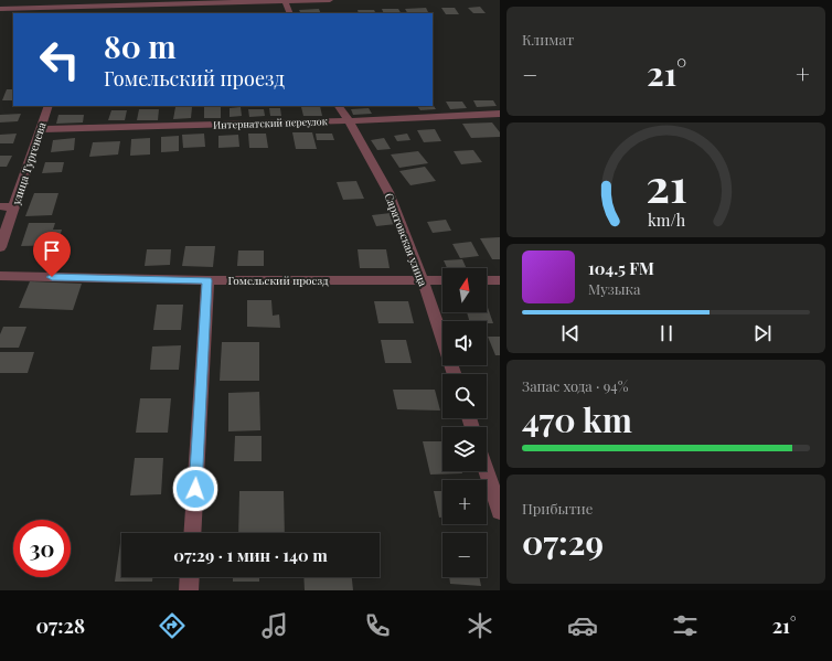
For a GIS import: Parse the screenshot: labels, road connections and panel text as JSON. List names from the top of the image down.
{
  "streets": {
    "street": [
      "Интернатский переулок",
      "улица Тургенева",
      "Саратовская улица",
      "Гомельский проезд"
    ]
  },
  "crossings": [
    ["Интернатский переулок", "улица Тургенева"],
    ["Интернатский переулок", "Саратовская улица"],
    ["Саратовская улица", "Гомельский проезд"]
  ],
  "north": "top",
  "page": {
    "tile": [
      "Климат",
      ["Запас хода · 94%", "470 km"],
      ["Прибытие", "07:29"]
    ],
    "turn": ["80 m", "Гомельский проезд"],
    "heat": ["−", "21°", "+"],
    "song": ["104.5 FM", "Музыка"],
    "map_buttons": ["+", "−"],
    "limit": "30",
    "trip": "07:29 · 1 мин · 140 m",
    "tabs": ["07:28", "21°"],
    "gauge": ["21", "km/h"]
  }
}
